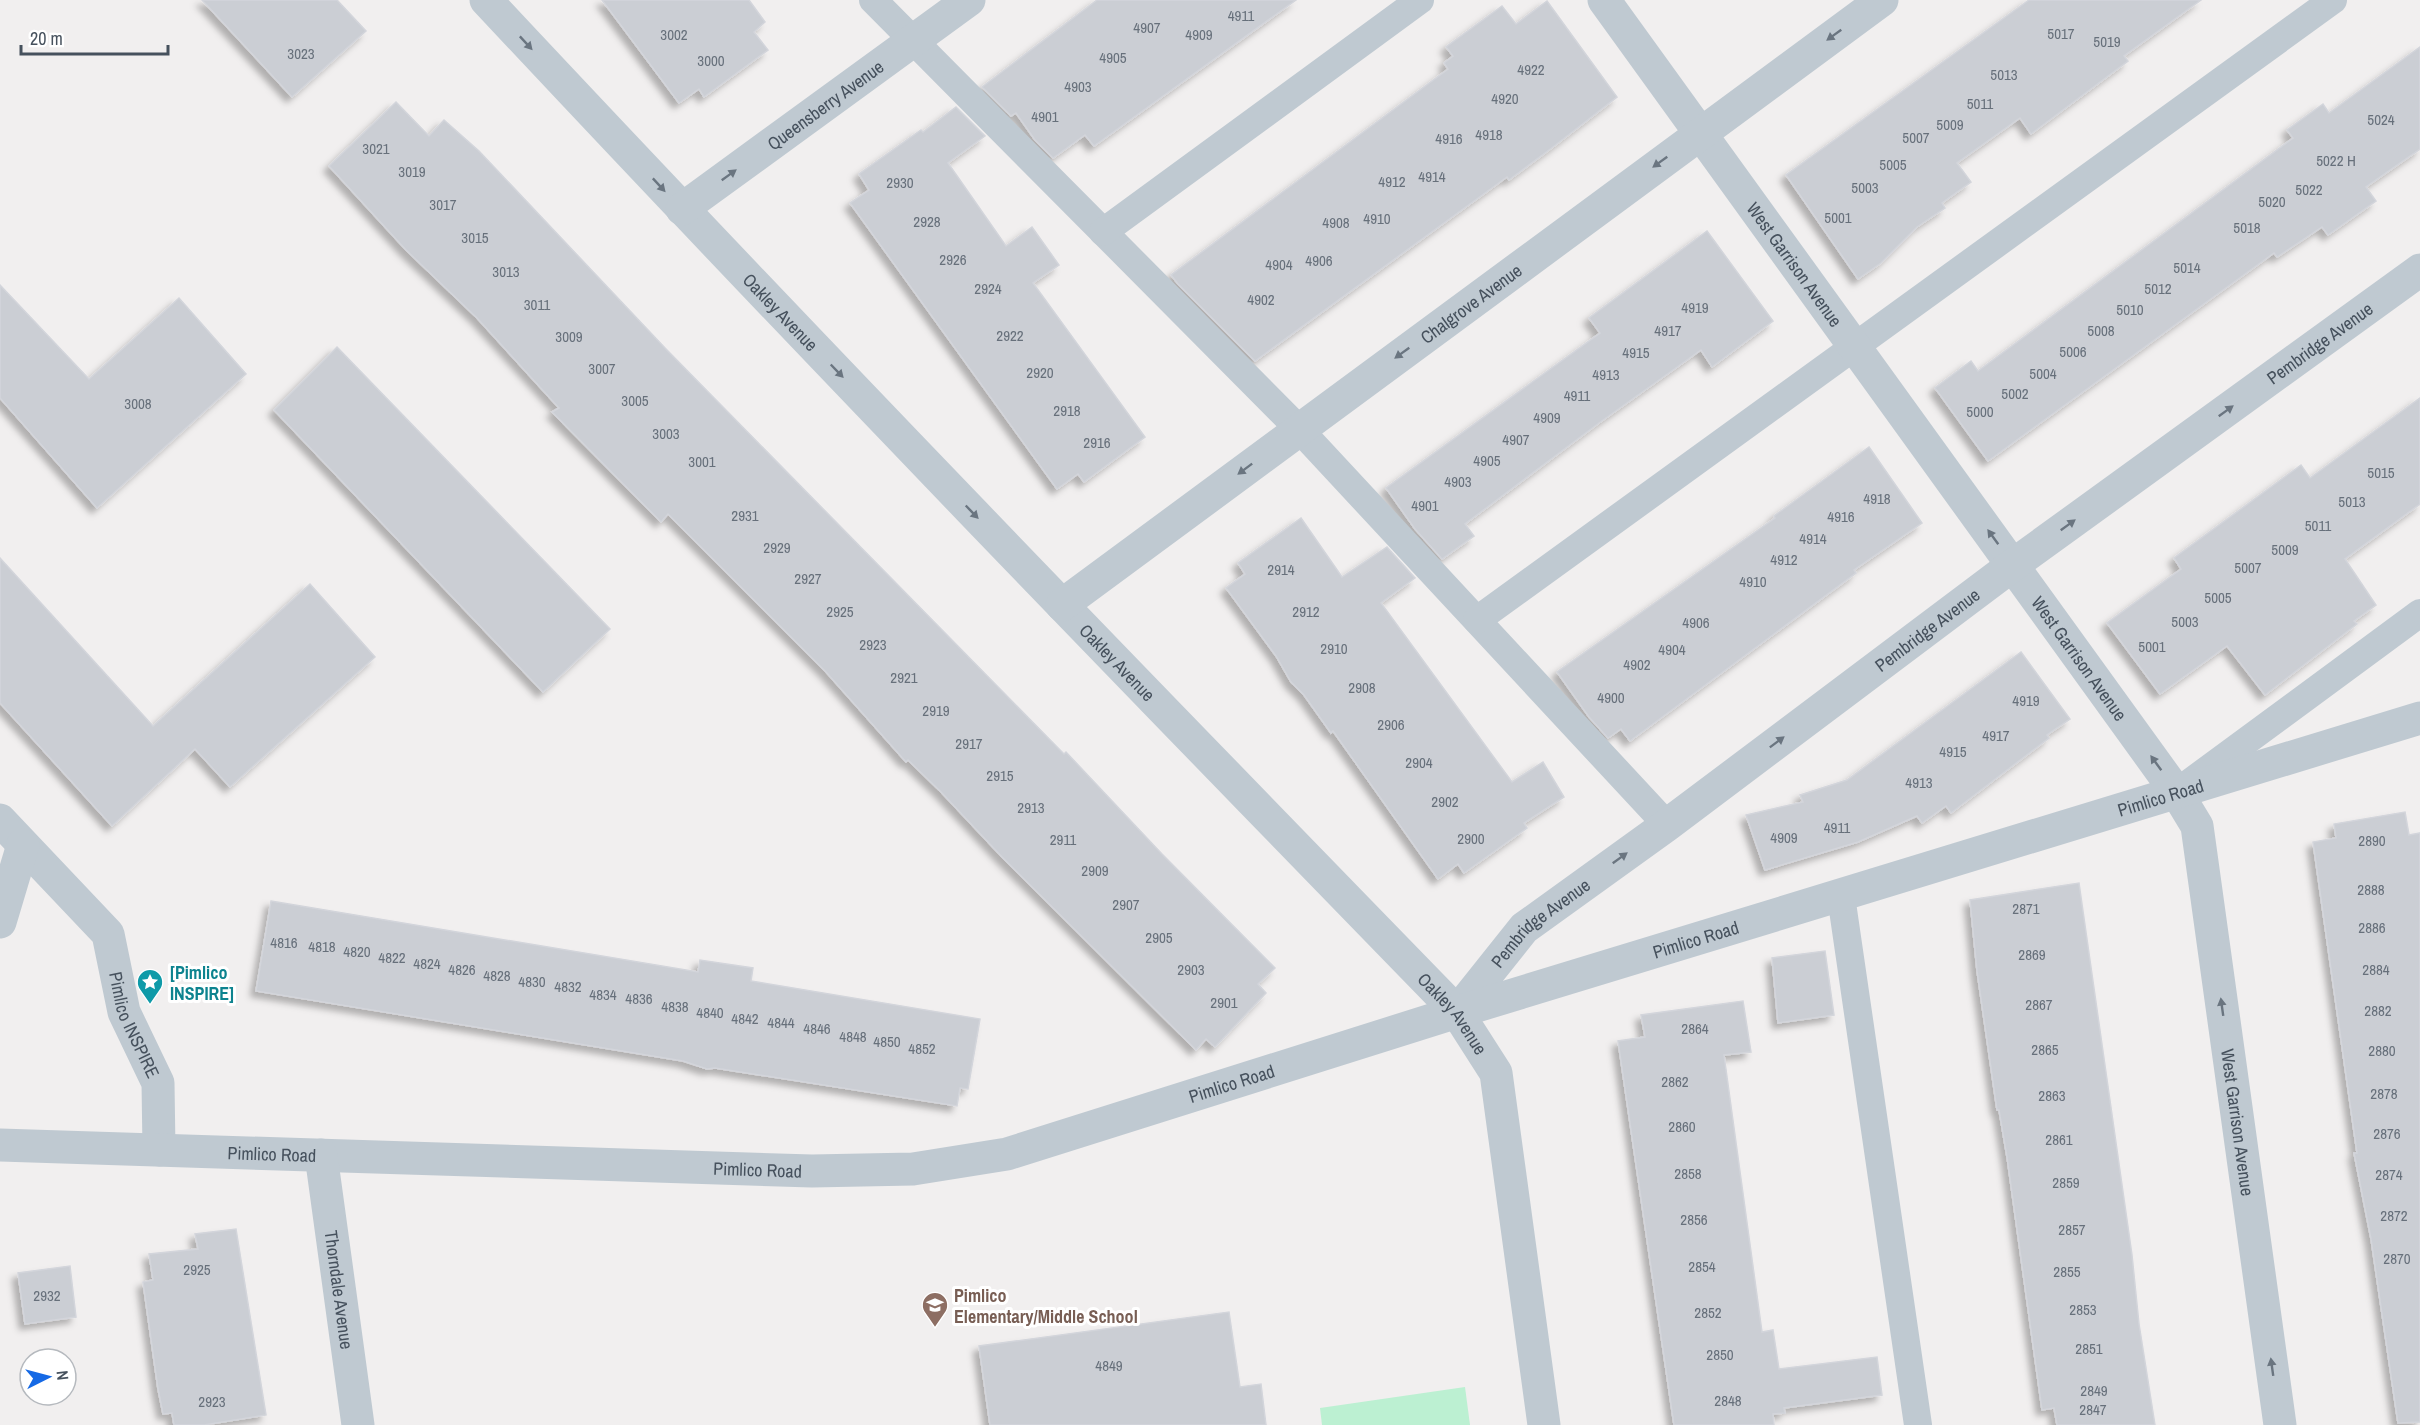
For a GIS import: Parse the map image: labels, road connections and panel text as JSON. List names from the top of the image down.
{
  "streets": {
    "street": [
      "Queensberry Avenue",
      "West Garrison Avenue",
      "Chalgrove Avenue",
      "Oakley Avenue",
      "Pembridge Avenue",
      "Pimlico Road",
      "Pimlico INSPIRE",
      "Thorndale Avenue"
    ]
  },
  "crossings": [
    ["Queensberry Avenue", "Oakley Avenue"],
    ["West Garrison Avenue", "Chalgrove Avenue"],
    ["West Garrison Avenue", "Pembridge Avenue"],
    ["West Garrison Avenue", "Pimlico Road"],
    ["Chalgrove Avenue", "Oakley Avenue"],
    ["Oakley Avenue", "Pembridge Avenue"],
    ["Oakley Avenue", "Pimlico Road"],
    ["Pembridge Avenue", "Pimlico Road"],
    ["Pimlico Road", "Pimlico INSPIRE"],
    ["Pimlico Road", "Thorndale Avenue"]
  ],
  "one_way": [
    "Queensberry Avenue",
    "West Garrison Avenue",
    "Chalgrove Avenue",
    "Oakley Avenue",
    "Pembridge Avenue"
  ],
  "places": {
    "place": ["[Pimlico INSPIRE]"],
    "school or university": ["Pimlico Elementary/Middle School"]
  },
  "house_numbers": [
    "4911",
    "4907",
    "5017",
    "3002",
    "4909",
    "5019",
    "3023",
    "4905",
    "3000",
    "4922",
    "5013",
    "4903",
    "4920",
    "5011",
    "4901",
    "5024",
    "5009",
    "4918",
    "5007",
    "4916",
    "3021",
    "5022 H",
    "5005",
    "3019",
    "4914",
    "4912",
    "2930",
    "5003",
    "5022",
    "5020",
    "3017",
    "5001",
    "4910",
    "2928",
    "4908",
    "5018",
    "3015",
    "2926",
    "4906",
    "4904",
    "5014",
    "3013",
    "2924",
    "5012",
    "4902",
    "3011",
    "4919",
    "5010",
    "4917",
    "5008",
    "2922",
    "3009",
    "5006",
    "4915",
    "3007",
    "2920",
    "5004",
    "4913",
    "5002",
    "4911",
    "3005",
    "3008",
    "2918",
    "5000",
    "4909",
    "3003",
    "4907",
    "2916",
    "4905",
    "3001",
    "5015",
    "4903",
    "4918",
    "5013",
    "4901",
    "2931",
    "4916",
    "5011",
    "4914",
    "2929",
    "5009",
    "4912",
    "5007",
    "2914",
    "2927",
    "4910",
    "5005",
    "2925",
    "2912",
    "5003",
    "4906",
    "2923",
    "5001",
    "2910",
    "4904",
    "4902",
    "2921",
    "2908",
    "4900",
    "4919",
    "2919",
    "2906",
    "4917",
    "2917",
    "4915",
    "2904",
    "2915",
    "4913",
    "2902",
    "2913",
    "4911",
    "4909",
    "2900",
    "2911",
    "2890",
    "2909",
    "2888",
    "2907",
    "2871",
    "2886",
    "2905",
    "4816",
    "4818",
    "4820",
    "2869",
    "4822",
    "4824",
    "4826",
    "2903",
    "2884",
    "4828",
    "4830",
    "4832",
    "4834",
    "4836",
    "2901",
    "2867",
    "4838",
    "2882",
    "4840",
    "4842",
    "4844",
    "4846",
    "2864",
    "4848",
    "4850",
    "4852",
    "2865",
    "2880",
    "2862",
    "2878",
    "2863",
    "2860",
    "2876",
    "2861",
    "2858",
    "2874",
    "2859",
    "2872",
    "2856",
    "2857",
    "2870",
    "2854",
    "2925",
    "2855",
    "2932",
    "2853",
    "2852",
    "2851",
    "2850",
    "4849",
    "2849",
    "2848",
    "2923",
    "2847"
  ],
  "scale_bar": "20 m",
  "north": "right"
}
